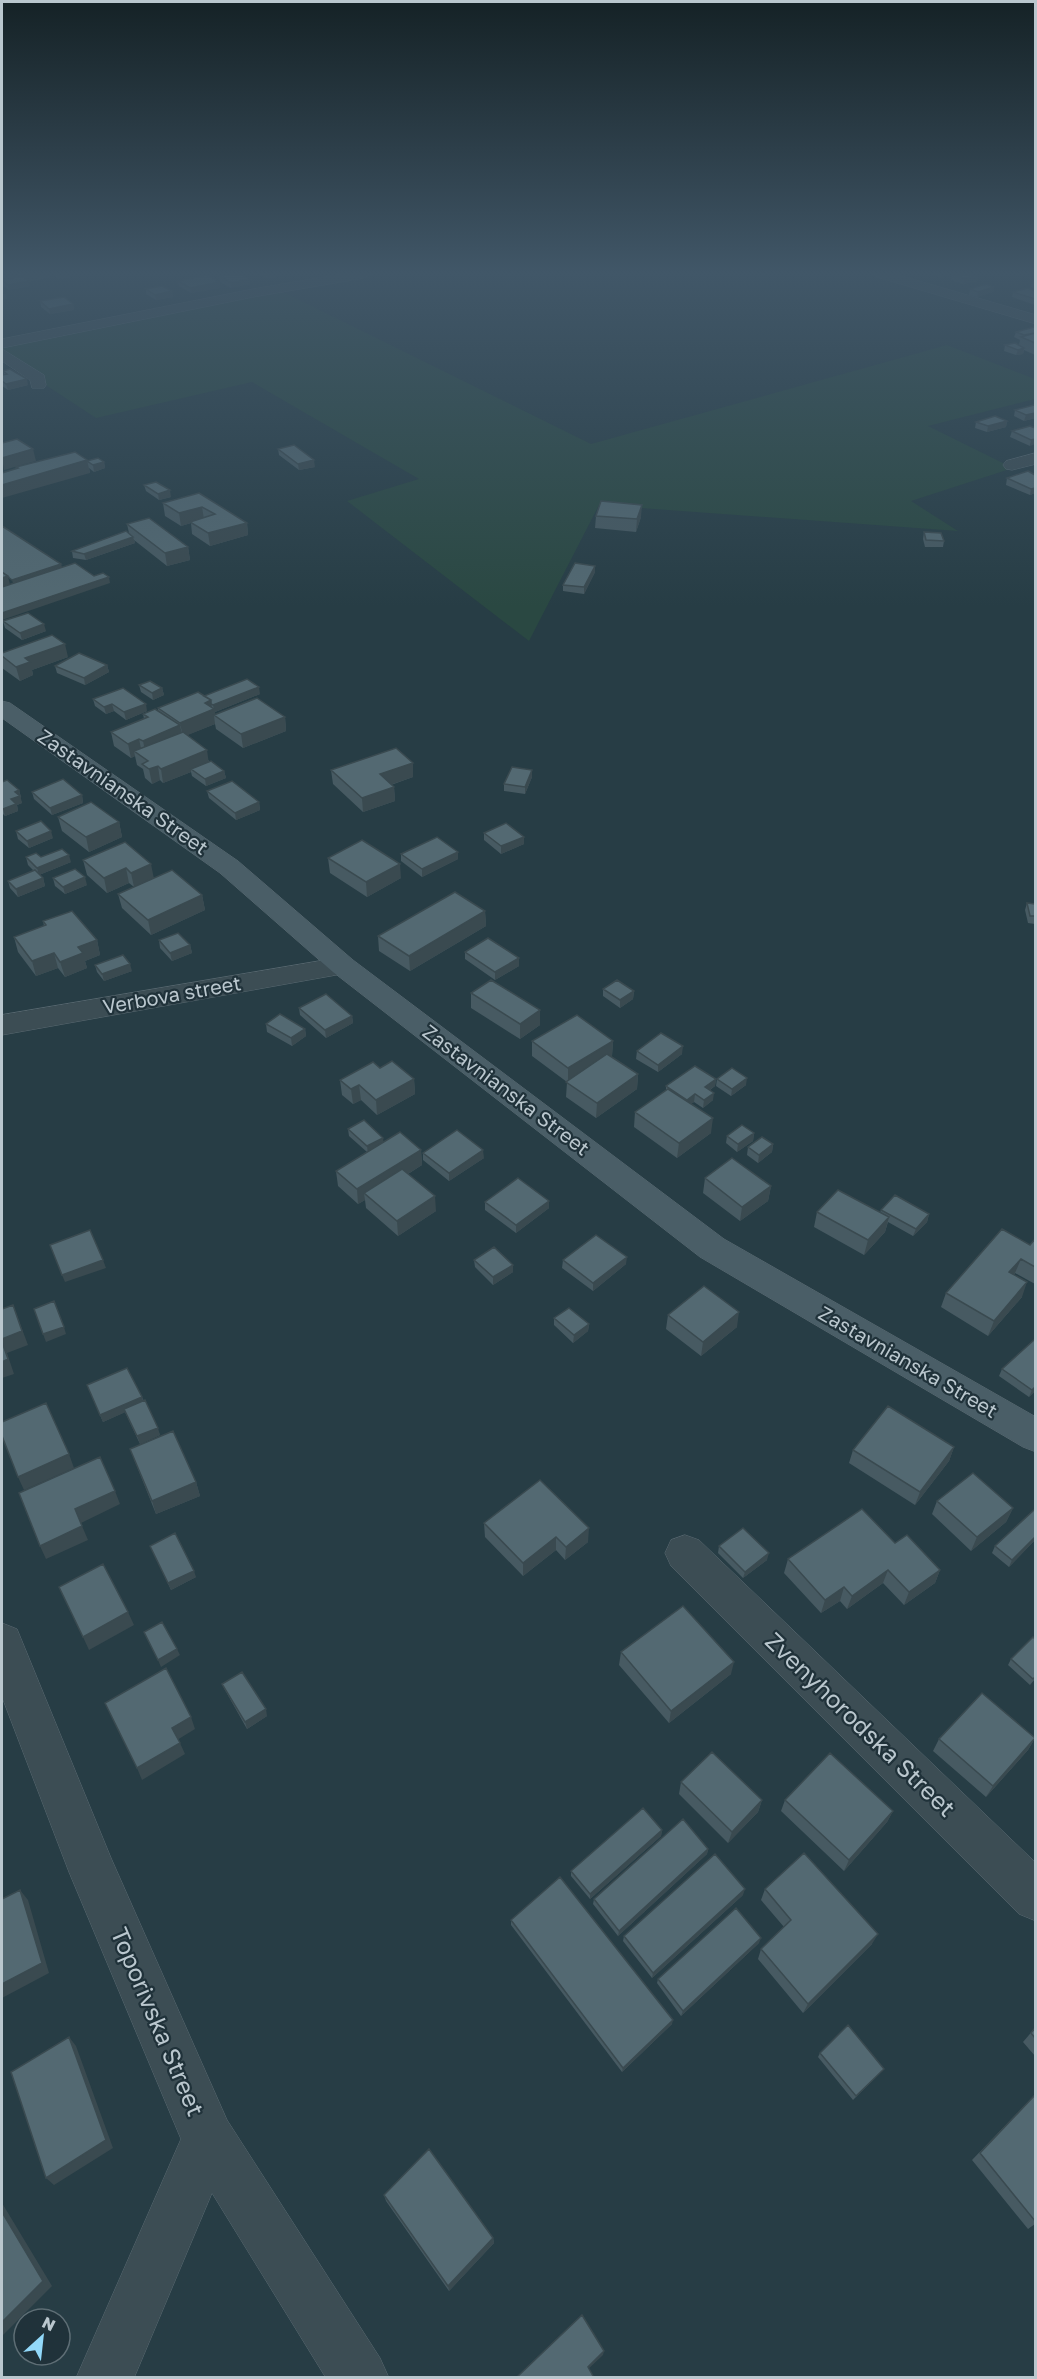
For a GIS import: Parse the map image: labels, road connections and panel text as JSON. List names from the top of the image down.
{
  "streets": {
    "street": [
      "Zastavnianska Street",
      "Verbova street",
      "Zvenyhorodska Street",
      "Toporivska Street"
    ]
  },
  "crossings": [
    ["Zastavnianska Street", "Verbova street"]
  ],
  "north": "top right"
}
